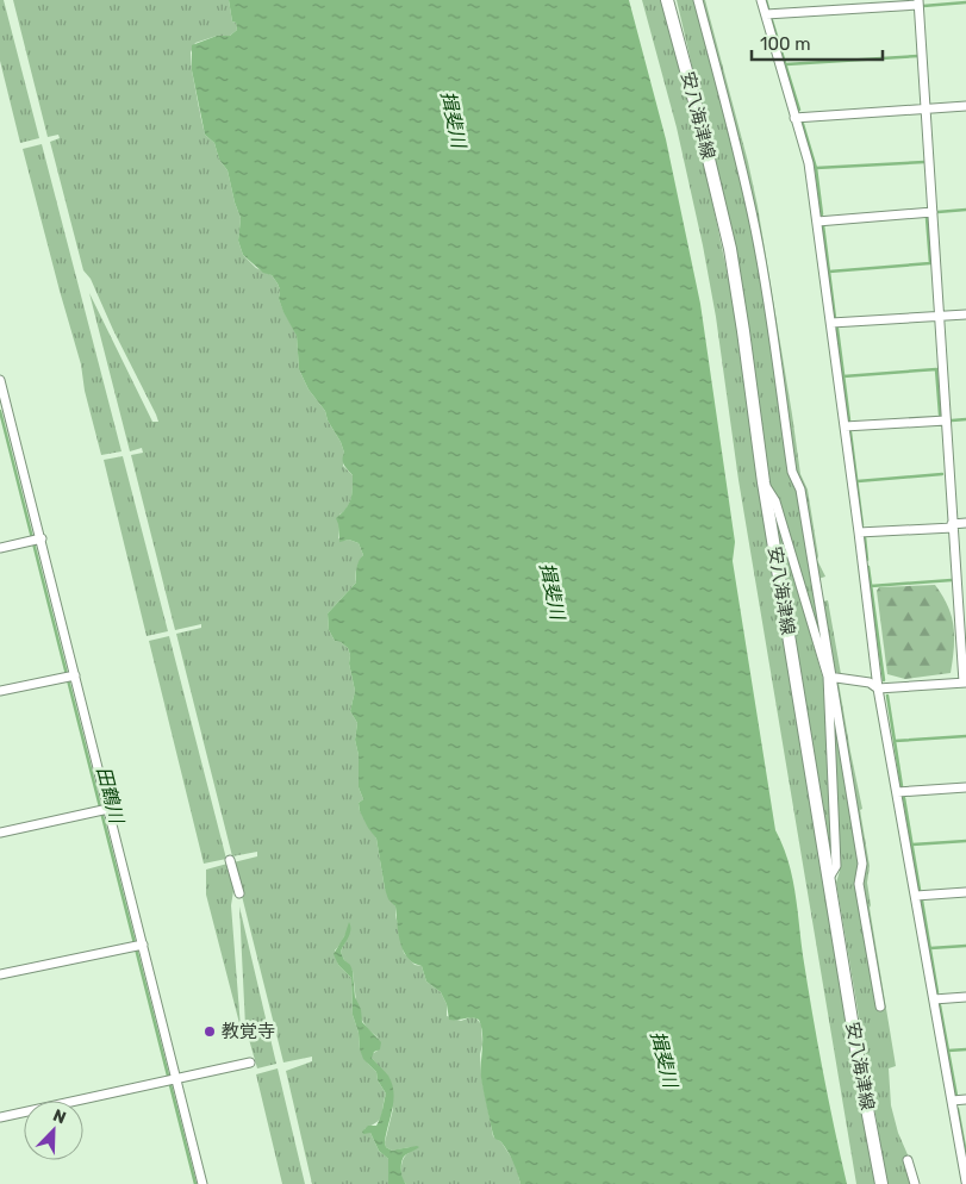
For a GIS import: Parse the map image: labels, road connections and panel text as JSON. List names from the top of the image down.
{
  "streets": {
    "main road": ["安八海津線"]
  },
  "water": ["揖斐川", "田鶴川"],
  "places": ["教覚寺"],
  "scale_bar": "100 m",
  "north": "top right"
}
